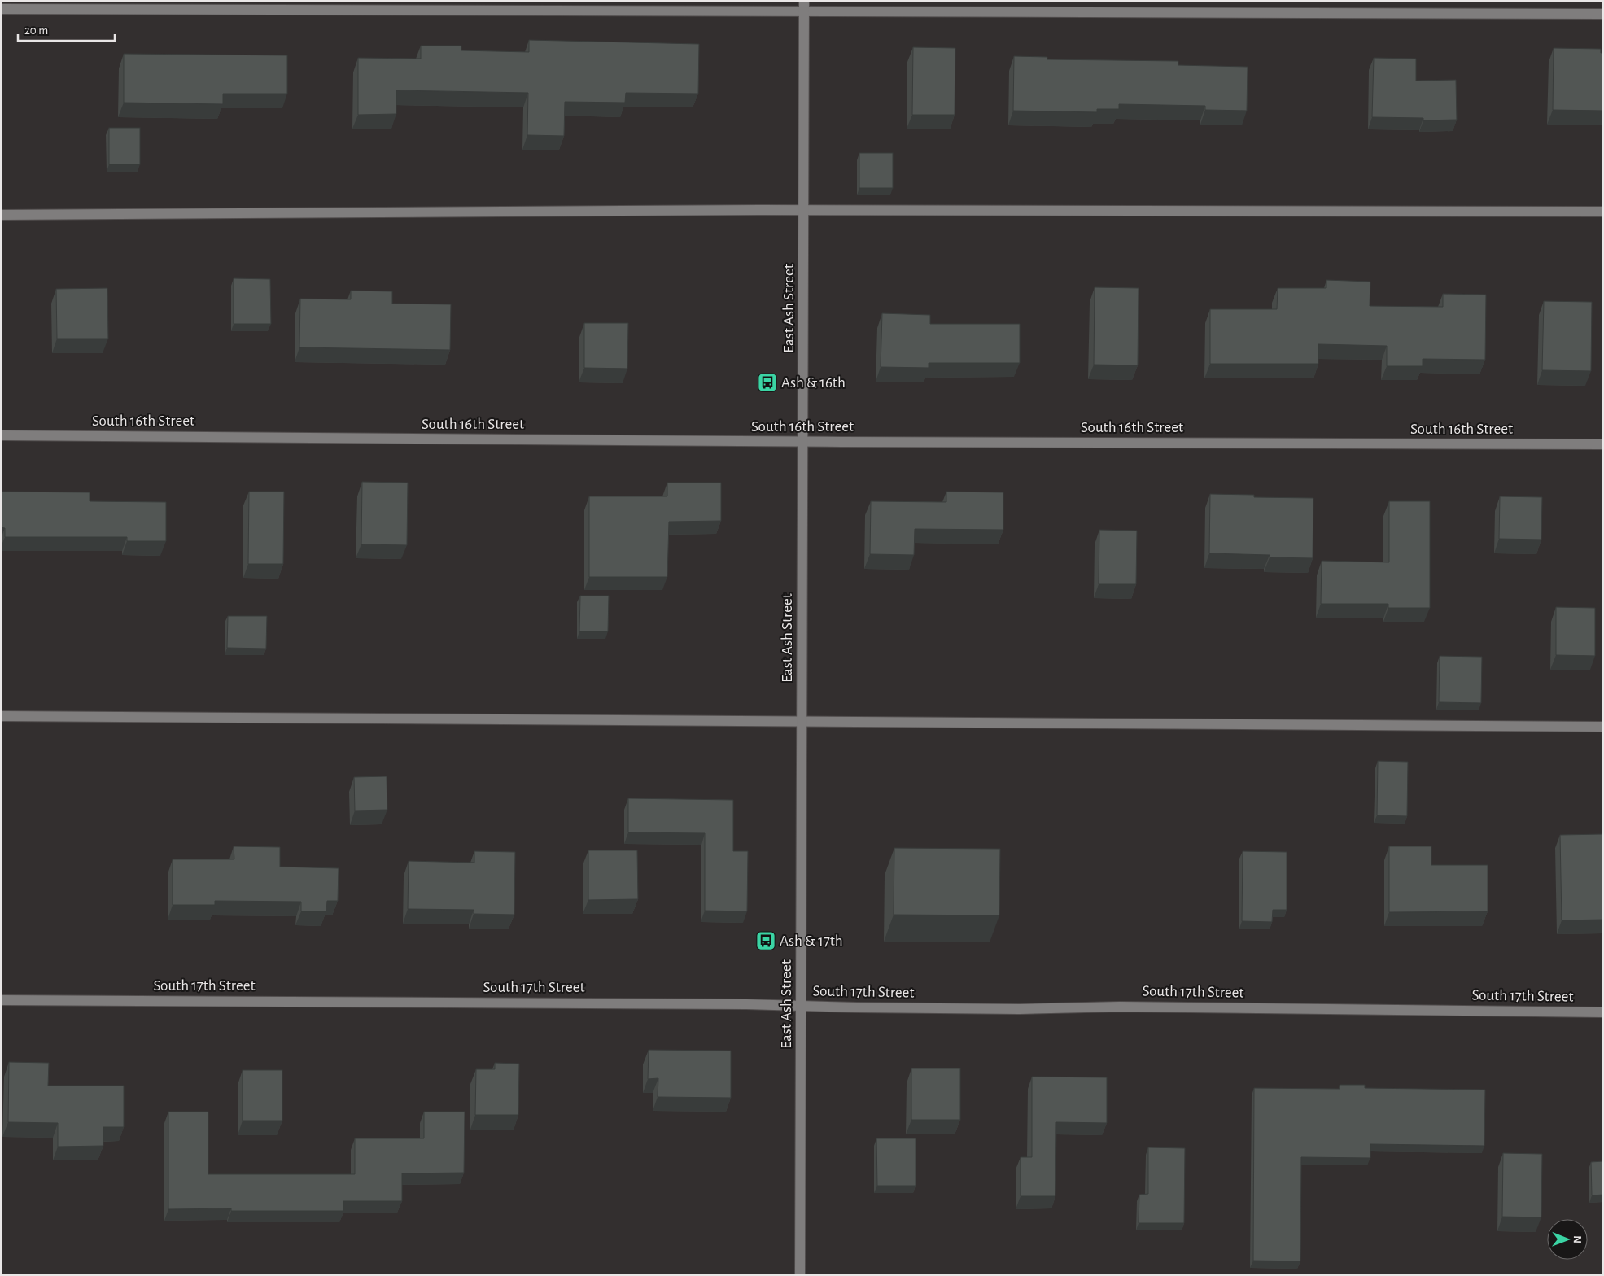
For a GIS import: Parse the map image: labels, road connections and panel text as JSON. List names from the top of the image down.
{
  "streets": {
    "street": ["East Ash Street", "South 16th Street", "South 17th Street"]
  },
  "crossings": [
    ["East Ash Street", "South 16th Street"],
    ["East Ash Street", "South 17th Street"]
  ],
  "places": {
    "bus stop": ["Ash & 16th", "Ash & 17th"]
  },
  "scale_bar": "20 m",
  "north": "right"
}
